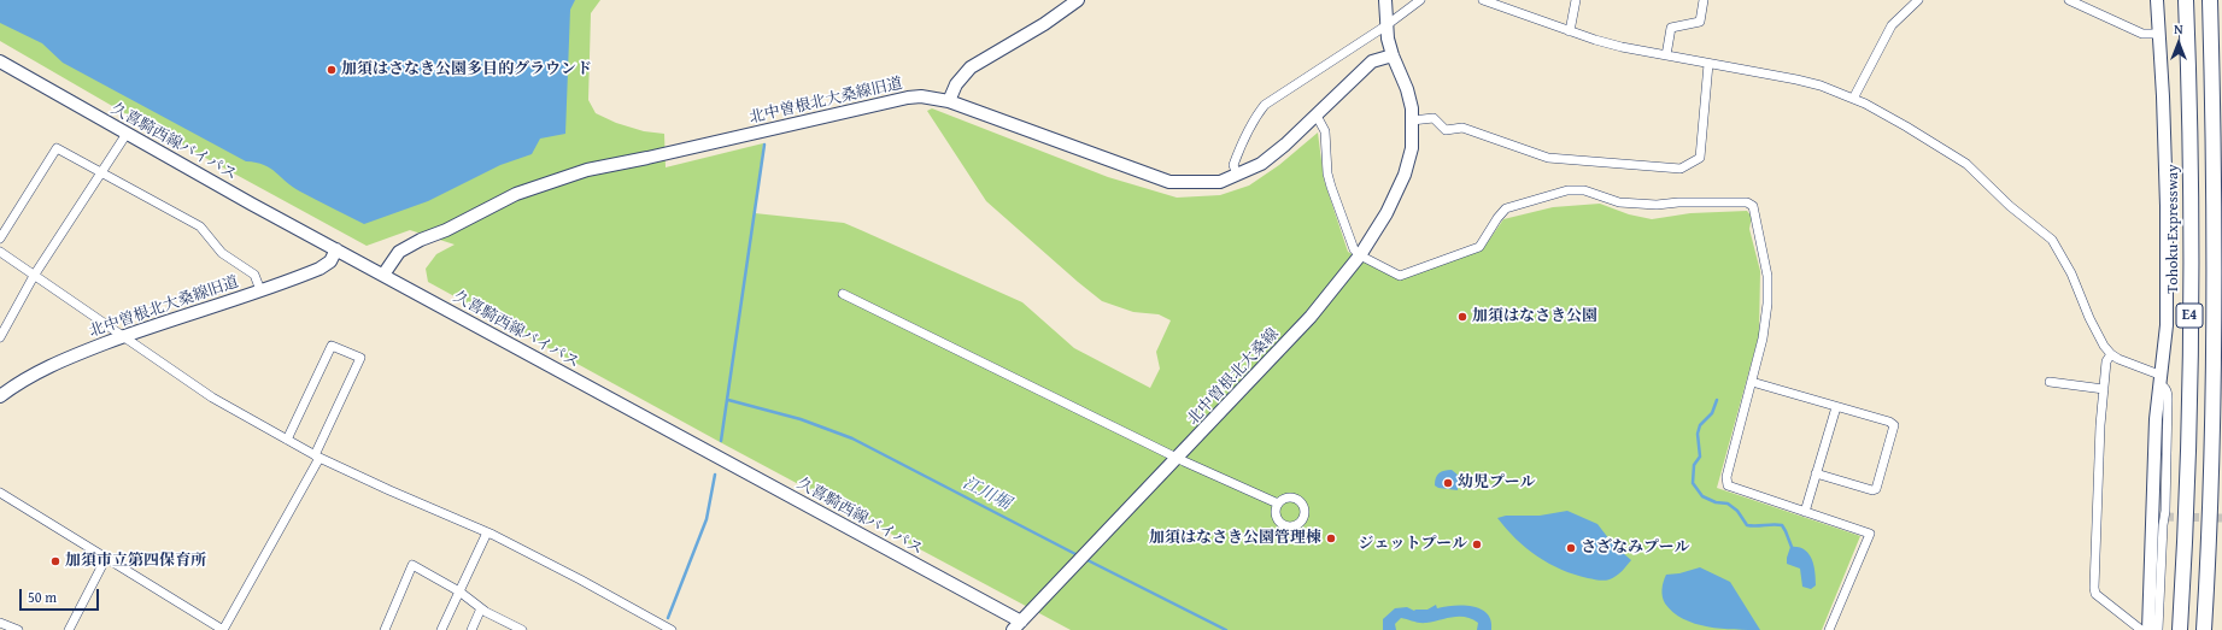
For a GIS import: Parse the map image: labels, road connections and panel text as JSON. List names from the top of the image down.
{
  "streets": {
    "highway": ["Tohoku Expressway", "E4"],
    "street": ["北中曽根北大桑線旧道", "久喜騎西線バイパス", "北中曽根北大桑線"]
  },
  "crossings": [
    ["北中曽根北大桑線旧道", "久喜騎西線バイパス"],
    ["北中曽根北大桑線旧道", "北中曽根北大桑線"],
    ["久喜騎西線バイパス", "北中曽根北大桑線"]
  ],
  "water": ["江川堀"],
  "places": [
    "加須はさなき公園多目的グラウンド",
    "加須はなさき公園",
    "幼児プール",
    "加須はなさき公園管理棟",
    "ジェットプール",
    "さざなみプール",
    "加須市立第四保育所"
  ],
  "scale_bar": "50 m",
  "north": "top"
}
